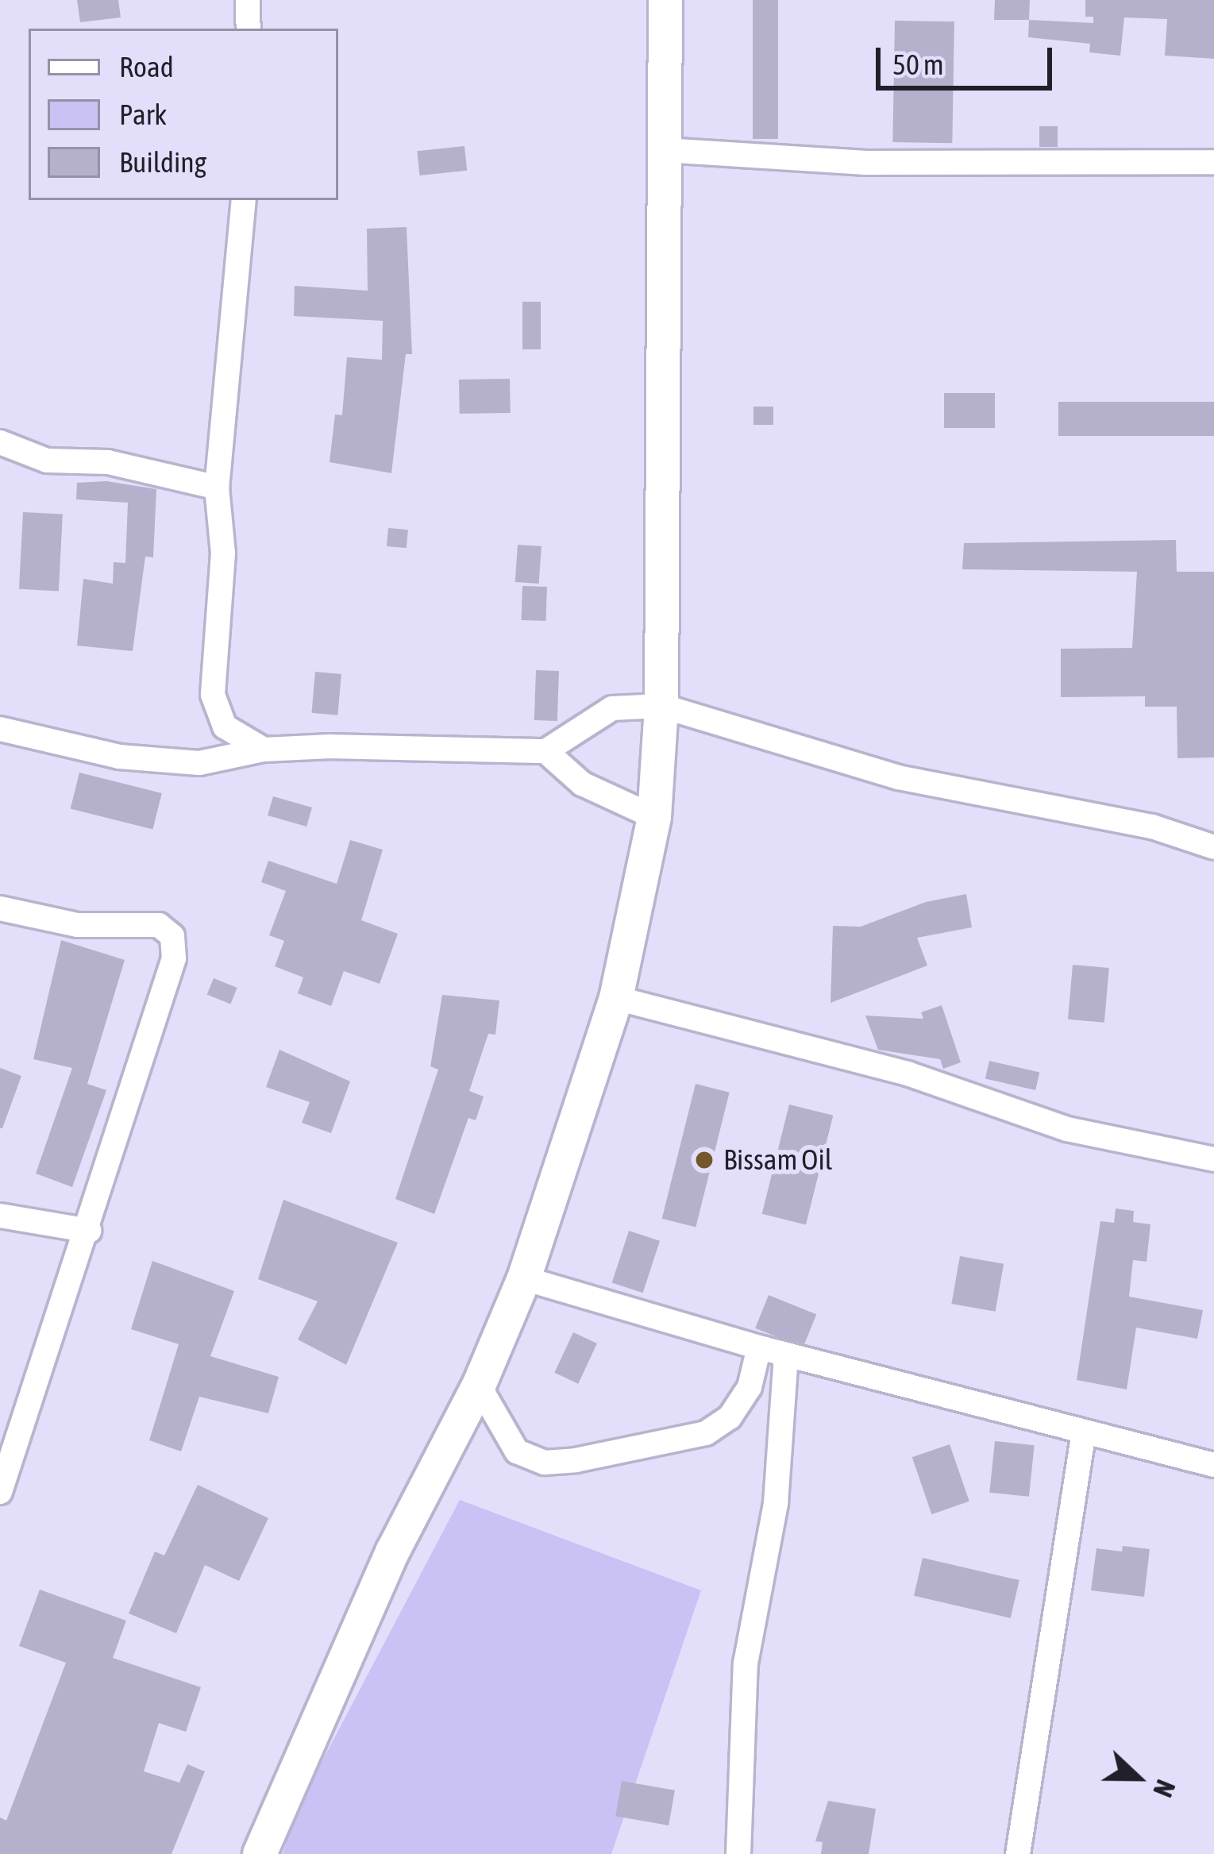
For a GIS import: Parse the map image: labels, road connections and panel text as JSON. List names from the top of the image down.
{
  "places": ["Bissam Oil"],
  "legend": ["Road", "Park", "Building"],
  "scale_bar": "50 m",
  "north": "right"
}
